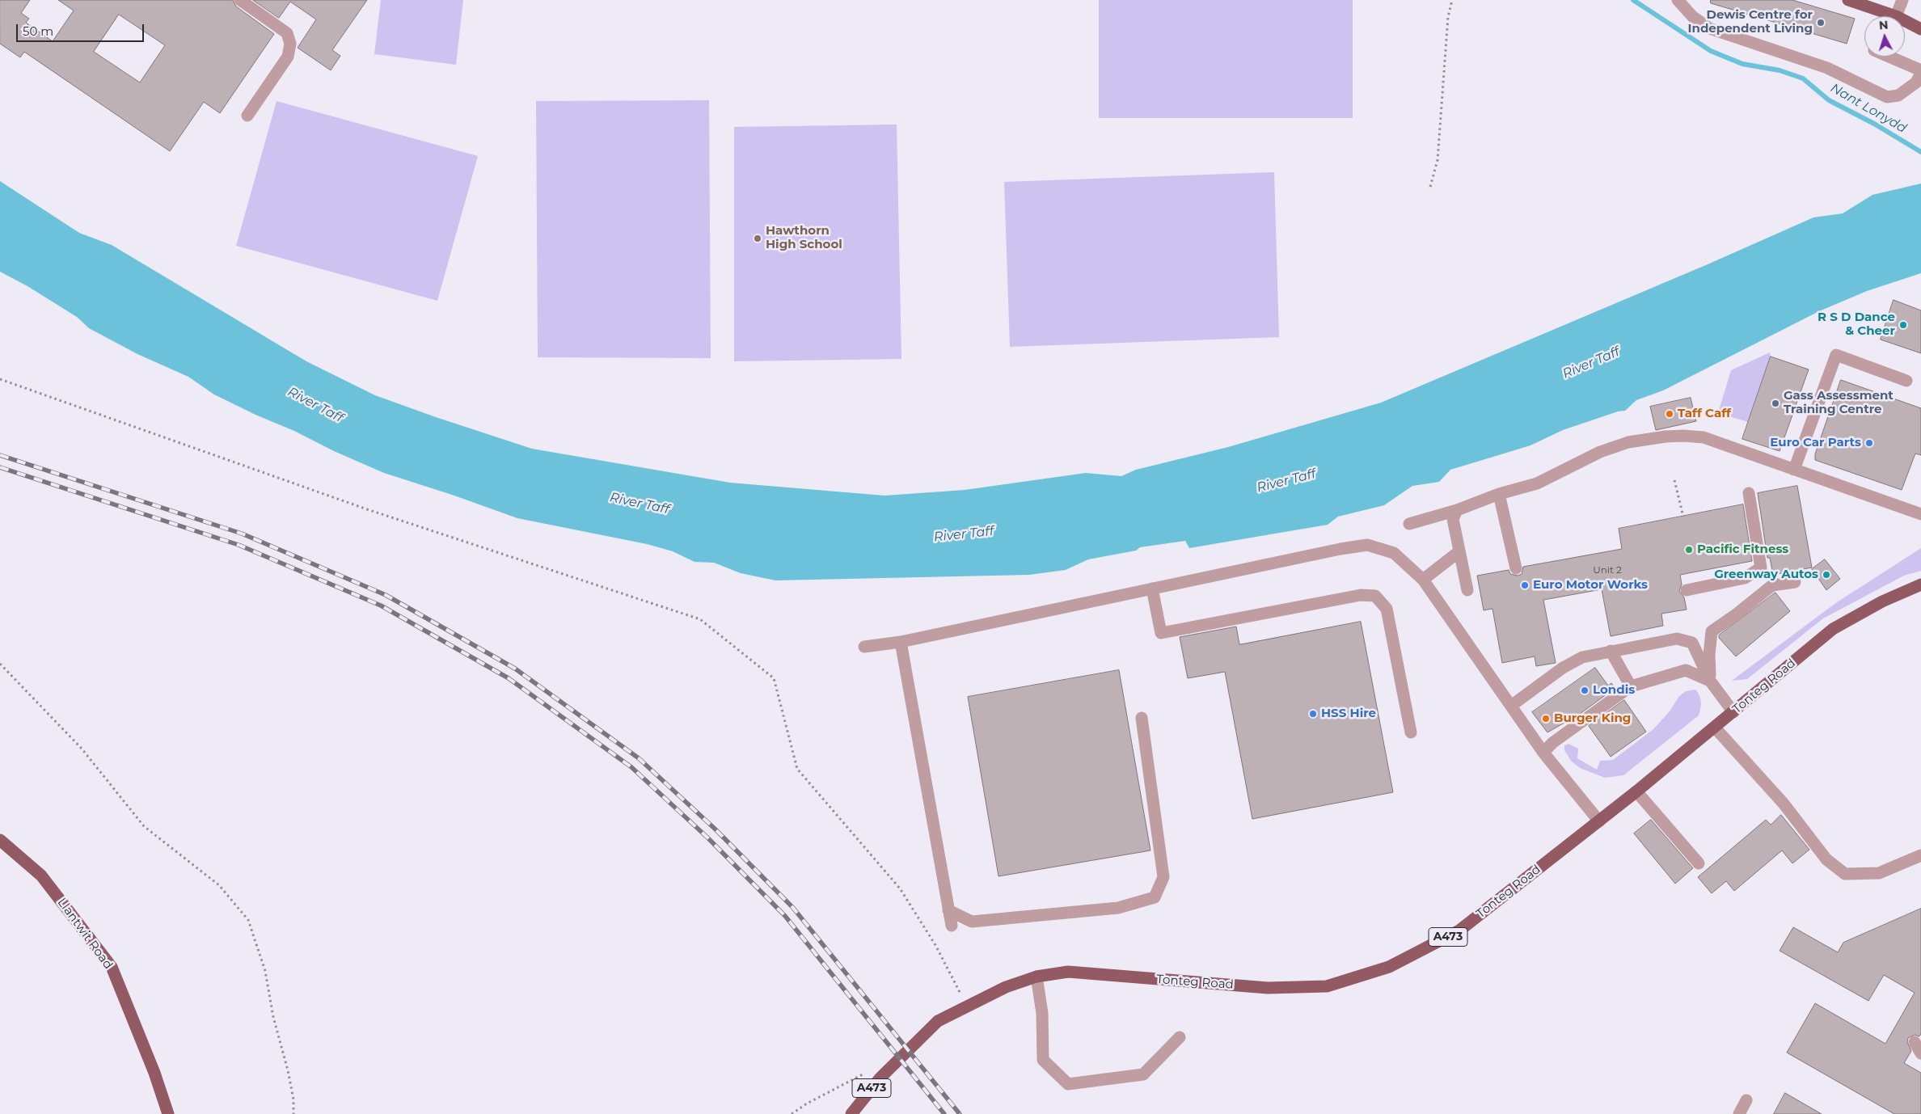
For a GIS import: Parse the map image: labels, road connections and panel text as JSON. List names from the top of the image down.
{
  "streets": {
    "main road": ["Tonteg Road", "Llantwit Road", "A473"]
  },
  "water": ["Nant Lonydd", "River Taff"],
  "places": [
    "Dewis Centre for Independent Living",
    "Hawthorn High School",
    "R S D Dance & Cheer",
    "Gass Assessment Training Centre",
    "Taff Caff",
    "Euro Car Parts",
    "Pacific Fitness",
    "Greenway Autos",
    "Euro Motor Works",
    "Londis",
    "HSS Hire",
    "Burger King"
  ],
  "house_numbers": ["Unit 2"],
  "scale_bar": "50 m",
  "north": "top"
}
